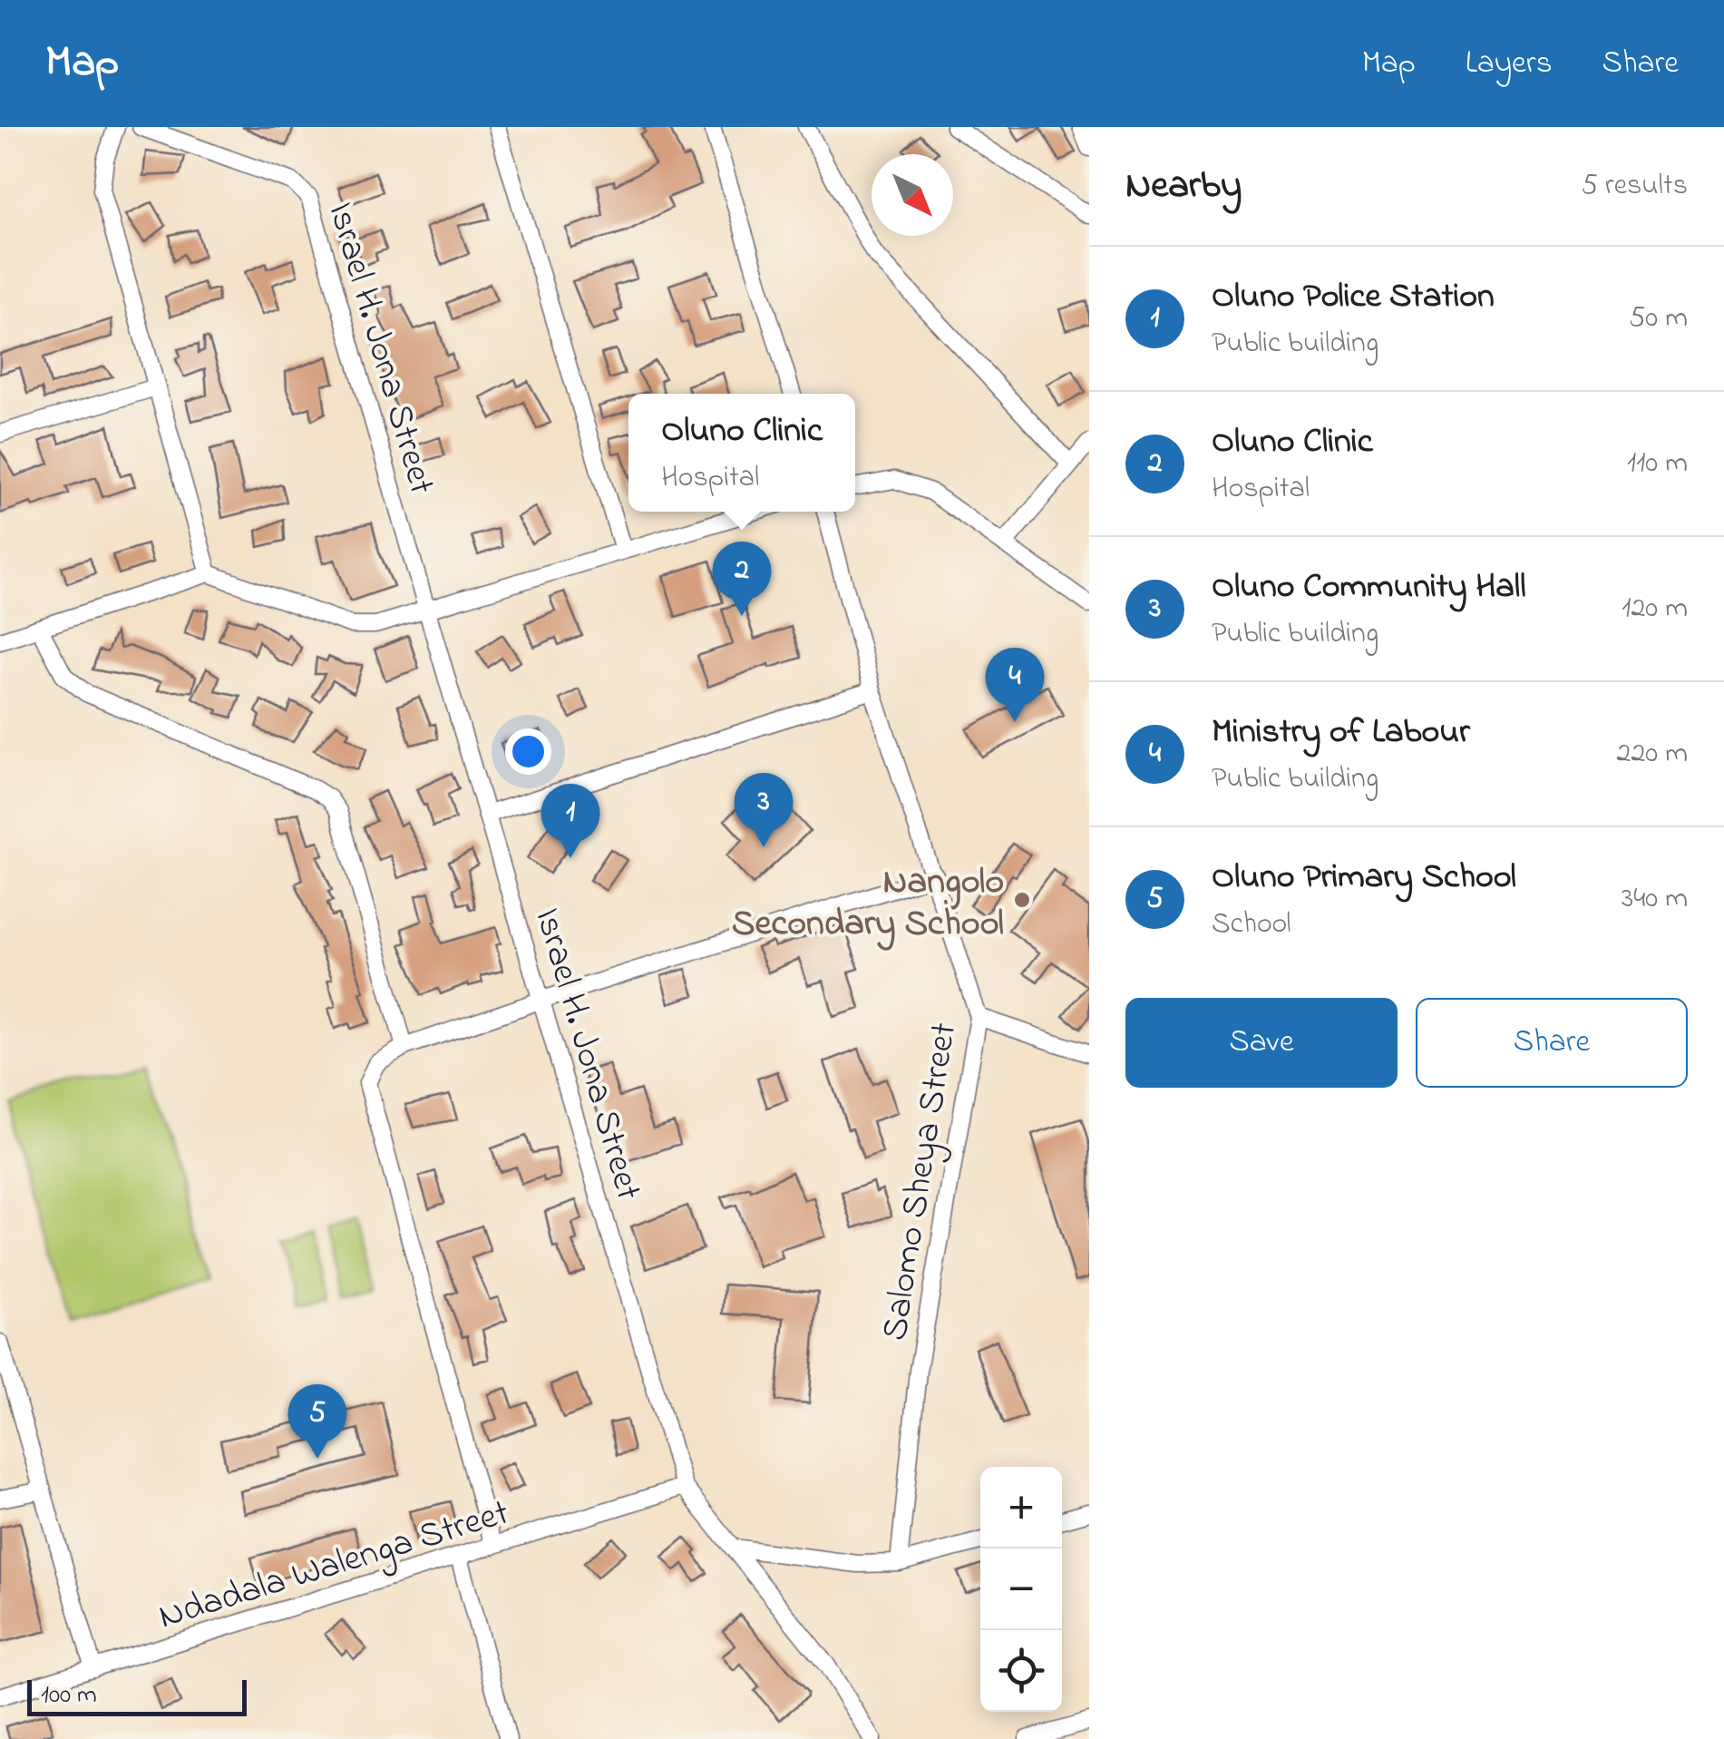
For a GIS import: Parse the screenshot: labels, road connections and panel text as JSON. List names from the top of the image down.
{
  "streets": {
    "street": ["Israel H. Jona Street", "Salomo Sheya Street", "Ndadala Walenga Street"]
  },
  "crossings": [
    ["Israel H. Jona Street", "Ndadala Walenga Street"]
  ],
  "places": ["Nangolo Secondary School"],
  "scale_bar": "100 m",
  "north": "bottom right",
  "page": {
    "header": "Map",
    "nav": ["Map", "Layers", "Share"],
    "heading": ["Nearby", "5 results"],
    "list": [
      {
        "mark": "1",
        "name": "Oluno Police Station",
        "note": "Public building",
        "value": "50 m"
      },
      {
        "mark": "2",
        "name": "Oluno Clinic",
        "note": "Hospital",
        "value": "110 m"
      },
      {
        "mark": "3",
        "name": "Oluno Community Hall",
        "note": "Public building",
        "value": "120 m"
      },
      {
        "mark": "4",
        "name": "Ministry of Labour",
        "note": "Public building",
        "value": "220 m"
      },
      {
        "mark": "5",
        "name": "Oluno Primary School",
        "note": "School",
        "value": "340 m"
      }
    ],
    "popup": ["Oluno Clinic", "Hospital"],
    "pins": [
      "2",
      "4",
      "3",
      "1",
      "5"
    ],
    "buttons": ["Save", "Share"],
    "map_buttons": ["+", "−"],
    "scale": "100 m"
  }
}
